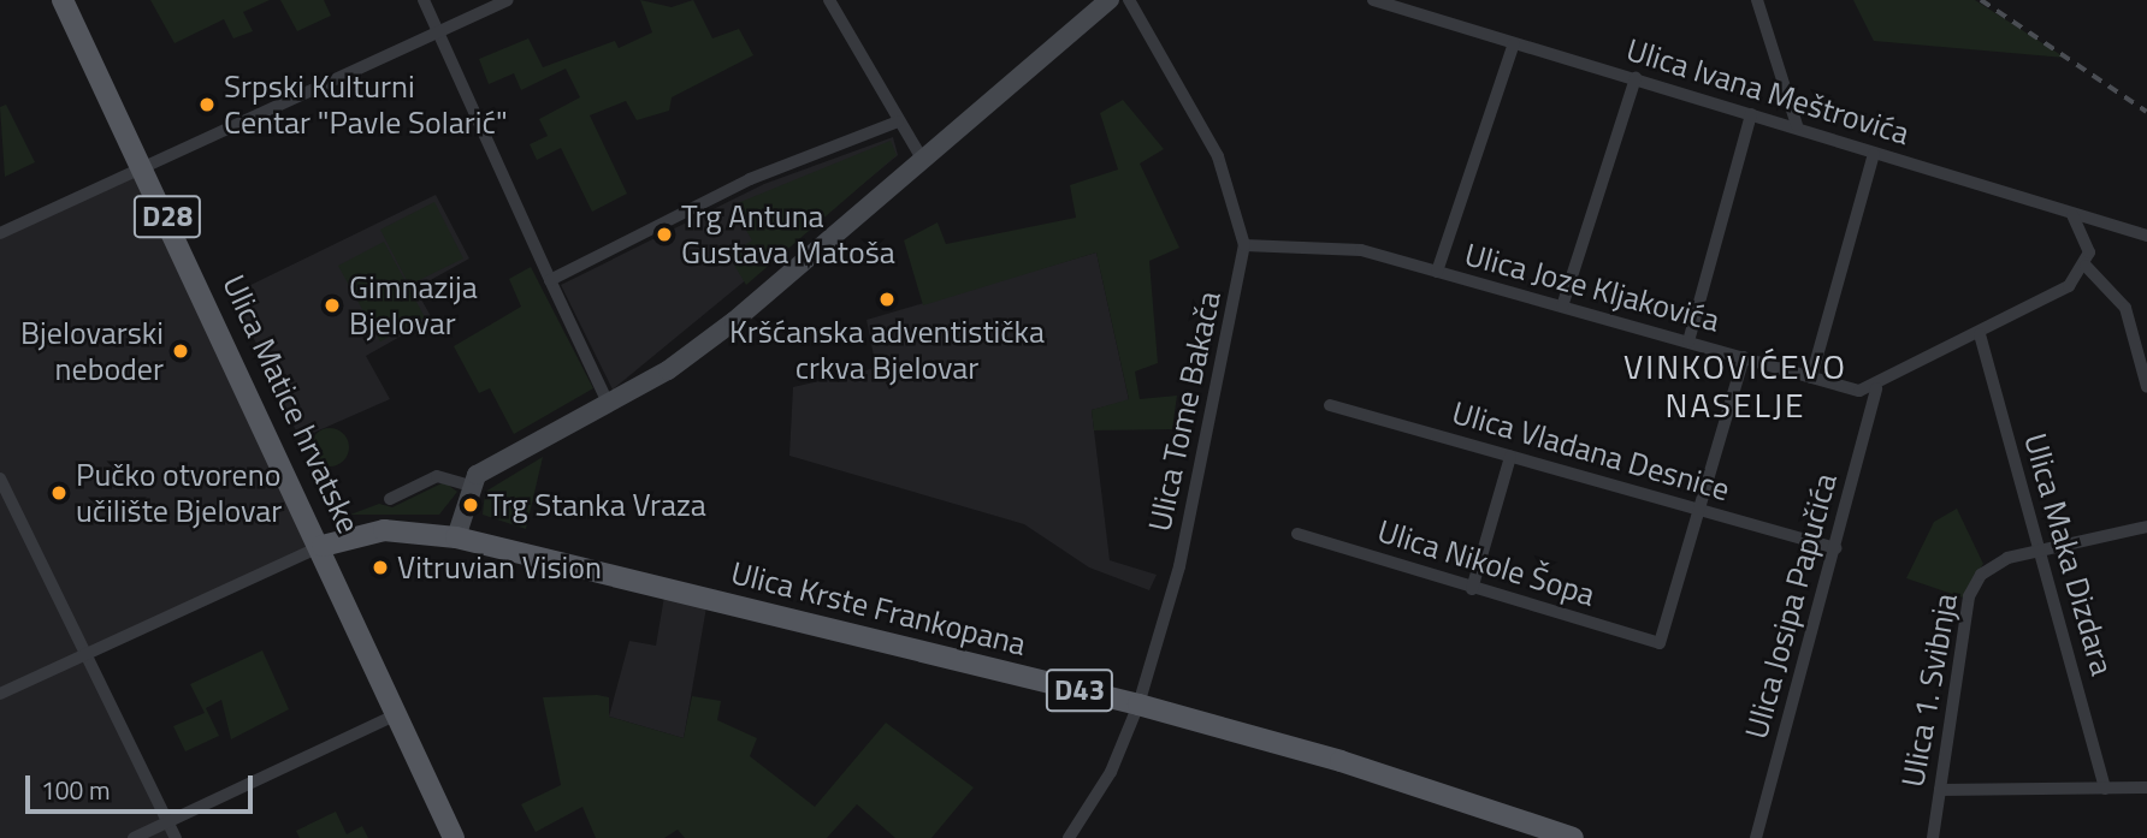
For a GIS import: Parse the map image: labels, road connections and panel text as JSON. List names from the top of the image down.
{
  "streets": {
    "main road": [
      "D28",
      "Ulica Matice hrvatske",
      "Ulica Krste Frankopana",
      "D43"
    ],
    "street": [
      "Ulica Ivana Meštrovića",
      "Ulica Joze Kljakovića",
      "Ulica Tome Bakača",
      "Ulica Vladana Desnice",
      "Ulica Maka Dizdara",
      "Ulica Nikole Šopa",
      "Ulica Josipa Papučića",
      "Ulica 1. Svibnja"
    ]
  },
  "crossings": [
    ["Ulica Joze Kljakovića", "Ulica Tome Bakača"],
    ["Ulica Joze Kljakovića", "Ulica Josipa Papučića"],
    ["Ulica Matice hrvatske", "D43"],
    ["Ulica Tome Bakača", "Ulica Krste Frankopana"],
    ["Ulica Vladana Desnice", "Ulica Nikole Šopa"],
    ["Ulica Vladana Desnice", "Ulica Josipa Papučića"],
    ["Ulica Maka Dizdara", "Ulica 1. Svibnja"],
    ["Ulica Krste Frankopana", "D43"]
  ],
  "districts": ["VINKOVIĆEVO NASELJE"],
  "places": [
    "Srpski Kulturni Centar \"Pavle Solarić\"",
    "Trg Antuna Gustava Matoša",
    "Kršćanska adventistička crkva Bjelovar",
    "Gimnazija Bjelovar",
    "Bjelovarski neboder",
    "Pučko otvoreno učilište Bjelovar",
    "Trg Stanka Vraza",
    "Vitruvian Vision"
  ],
  "scale_bar": "100 m"
}
